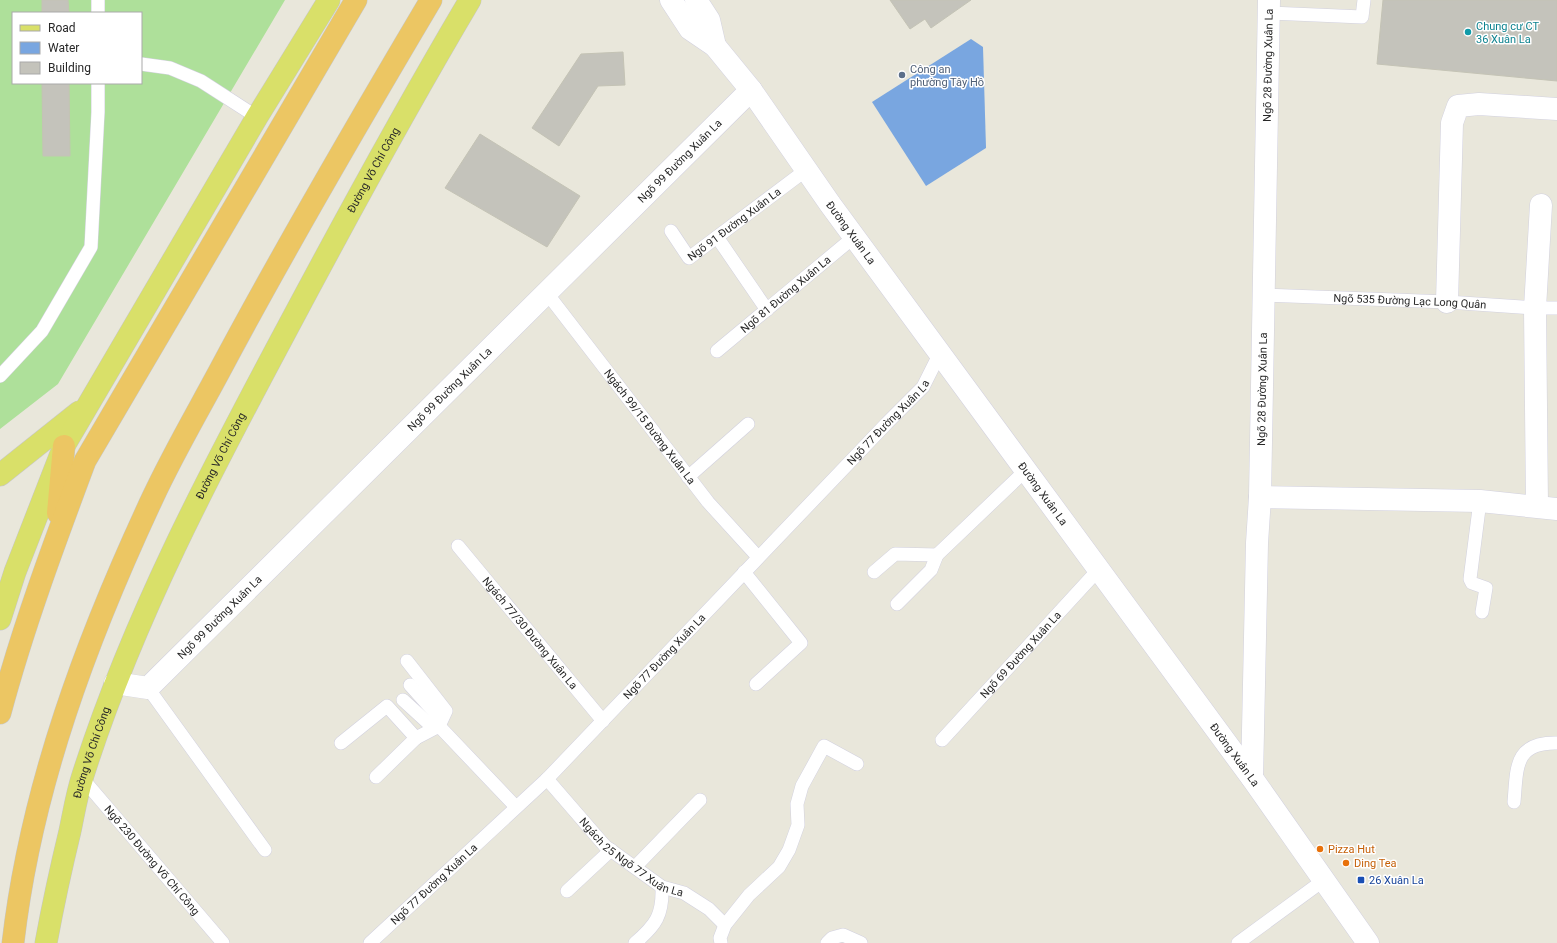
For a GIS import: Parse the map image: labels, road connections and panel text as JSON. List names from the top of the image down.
{
  "streets": {
    "main road": ["Đường Võ Chí Công"],
    "street": ["Ngõ 28 Đường Xuân La", "Ngõ 99 Đường Xuân La", "Đường Xuân La"],
    "lane": [
      "Ngõ 91 Đường Xuân La",
      "Ngõ 81 Đường Xuân La",
      "Ngõ 535 Đường Lạc Long Quân",
      "Ngõ 77 Đường Xuân La",
      "Ngách 99/15 Đường Xuân La",
      "Ngách 77/30 Đường Xuân La",
      "Ngõ 69 Đường Xuân La",
      "Ngách 25 Ngõ 77 Xuân La",
      "Ngõ 230 Đường Võ Chí Công"
    ]
  },
  "crossings": [
    ["Ngõ 28 Đường Xuân La", "Đường Xuân La"],
    ["Ngõ 28 Đường Xuân La", "Ngõ 535 Đường Lạc Long Quân"],
    ["Ngõ 99 Đường Xuân La", "Đường Xuân La"],
    ["Ngõ 99 Đường Xuân La", "Ngách 99/15 Đường Xuân La"],
    ["Đường Võ Chí Công", "Ngõ 230 Đường Võ Chí Công"],
    ["Ngõ 91 Đường Xuân La", "Đường Xuân La"],
    ["Đường Xuân La", "Ngõ 81 Đường Xuân La"],
    ["Đường Xuân La", "Ngõ 77 Đường Xuân La"],
    ["Đường Xuân La", "Ngõ 69 Đường Xuân La"],
    ["Ngõ 77 Đường Xuân La", "Ngách 99/15 Đường Xuân La"],
    ["Ngõ 77 Đường Xuân La", "Ngách 77/30 Đường Xuân La"],
    ["Ngõ 77 Đường Xuân La", "Ngách 25 Ngõ 77 Xuân La"]
  ],
  "places": {
    "other": [
      "Chung cư CT 36 Xuân La",
      "Công an phường Tây Hồ",
      "Pizza Hut",
      "Ding Tea"
    ],
    "transit": ["26 Xuân La"]
  },
  "legend": ["Road", "Water", "Building"]
}
